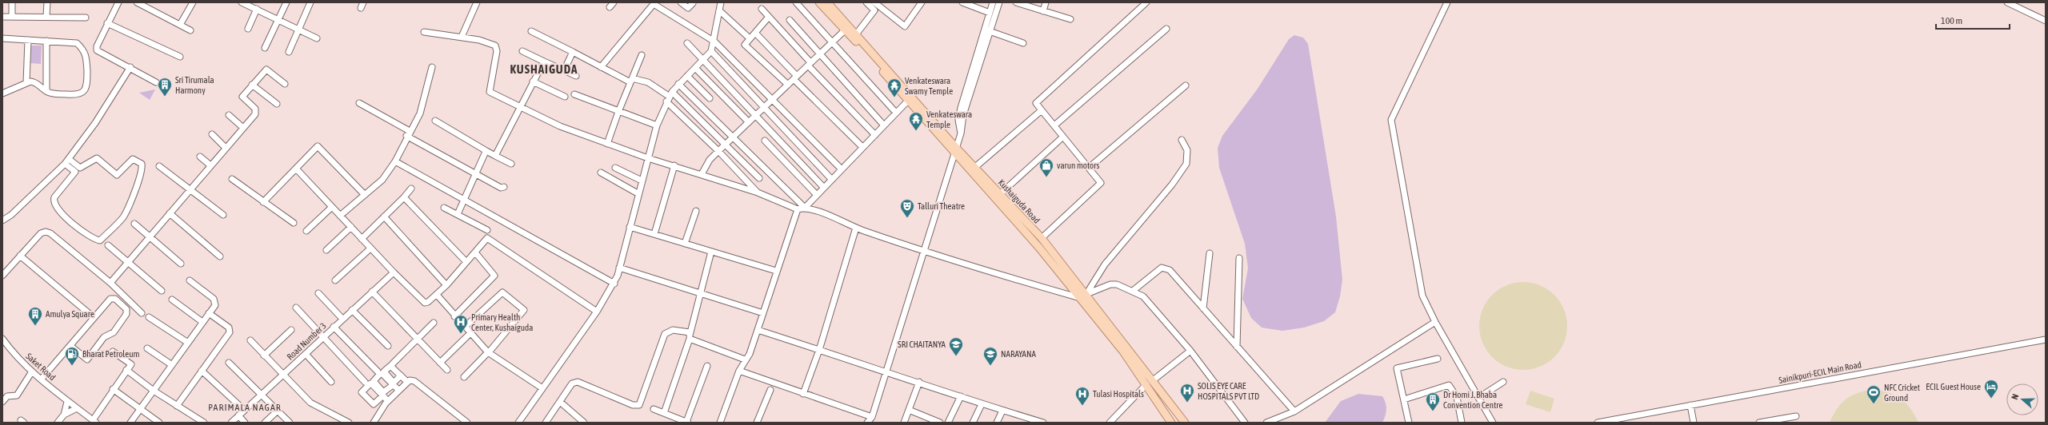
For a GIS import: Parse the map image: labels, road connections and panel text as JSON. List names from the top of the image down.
{
  "streets": {
    "main road": ["Kushaiguda Road"],
    "street": ["Road Number 3", "Saket Road", "Sainikpuri-ECIL Main Road"]
  },
  "districts": ["KUSHAIGUDA", "PARIMALA NAGAR"],
  "places": {
    "building": ["Sri Tirumala Harmony", "Amulya Square", "Dr Homi J. Bhaba Convention Centre"],
    "temple": ["Venkateswara Swamy Temple", "Venkateswara Temple"],
    "shop": ["varun motors"],
    "theatre": ["Talluri Theatre"],
    "hospital": ["Primary Health Center, Kushaiguda", "SOLIS EYE CARE HOSPITALS PVT LTD", "Tulasi Hospitals"],
    "school or university": ["SRI CHAITANYA", "NARAYANA"],
    "fuel station": ["Bharat Petroleum"],
    "hotel": ["ECIL Guest House"],
    "sports": ["NFC Cricket Ground"]
  },
  "scale_bar": "100 m",
  "north": "left"
}
